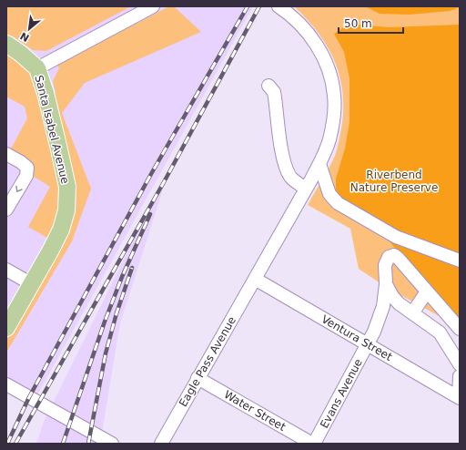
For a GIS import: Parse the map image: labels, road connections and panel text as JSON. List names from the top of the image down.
{
  "streets": {
    "main road": ["Santa Isabel Avenue"],
    "street": [
      "Ventura Street",
      "Eagle Pass Avenue",
      "Evans Avenue",
      "Water Street"
    ]
  },
  "crossings": [
    ["Ventura Street", "Eagle Pass Avenue"],
    ["Ventura Street", "Evans Avenue"],
    ["Eagle Pass Avenue", "Water Street"],
    ["Evans Avenue", "Water Street"]
  ],
  "parks": ["Riverbend Nature Preserve"],
  "scale_bar": "50 m",
  "north": "bottom left"
}
